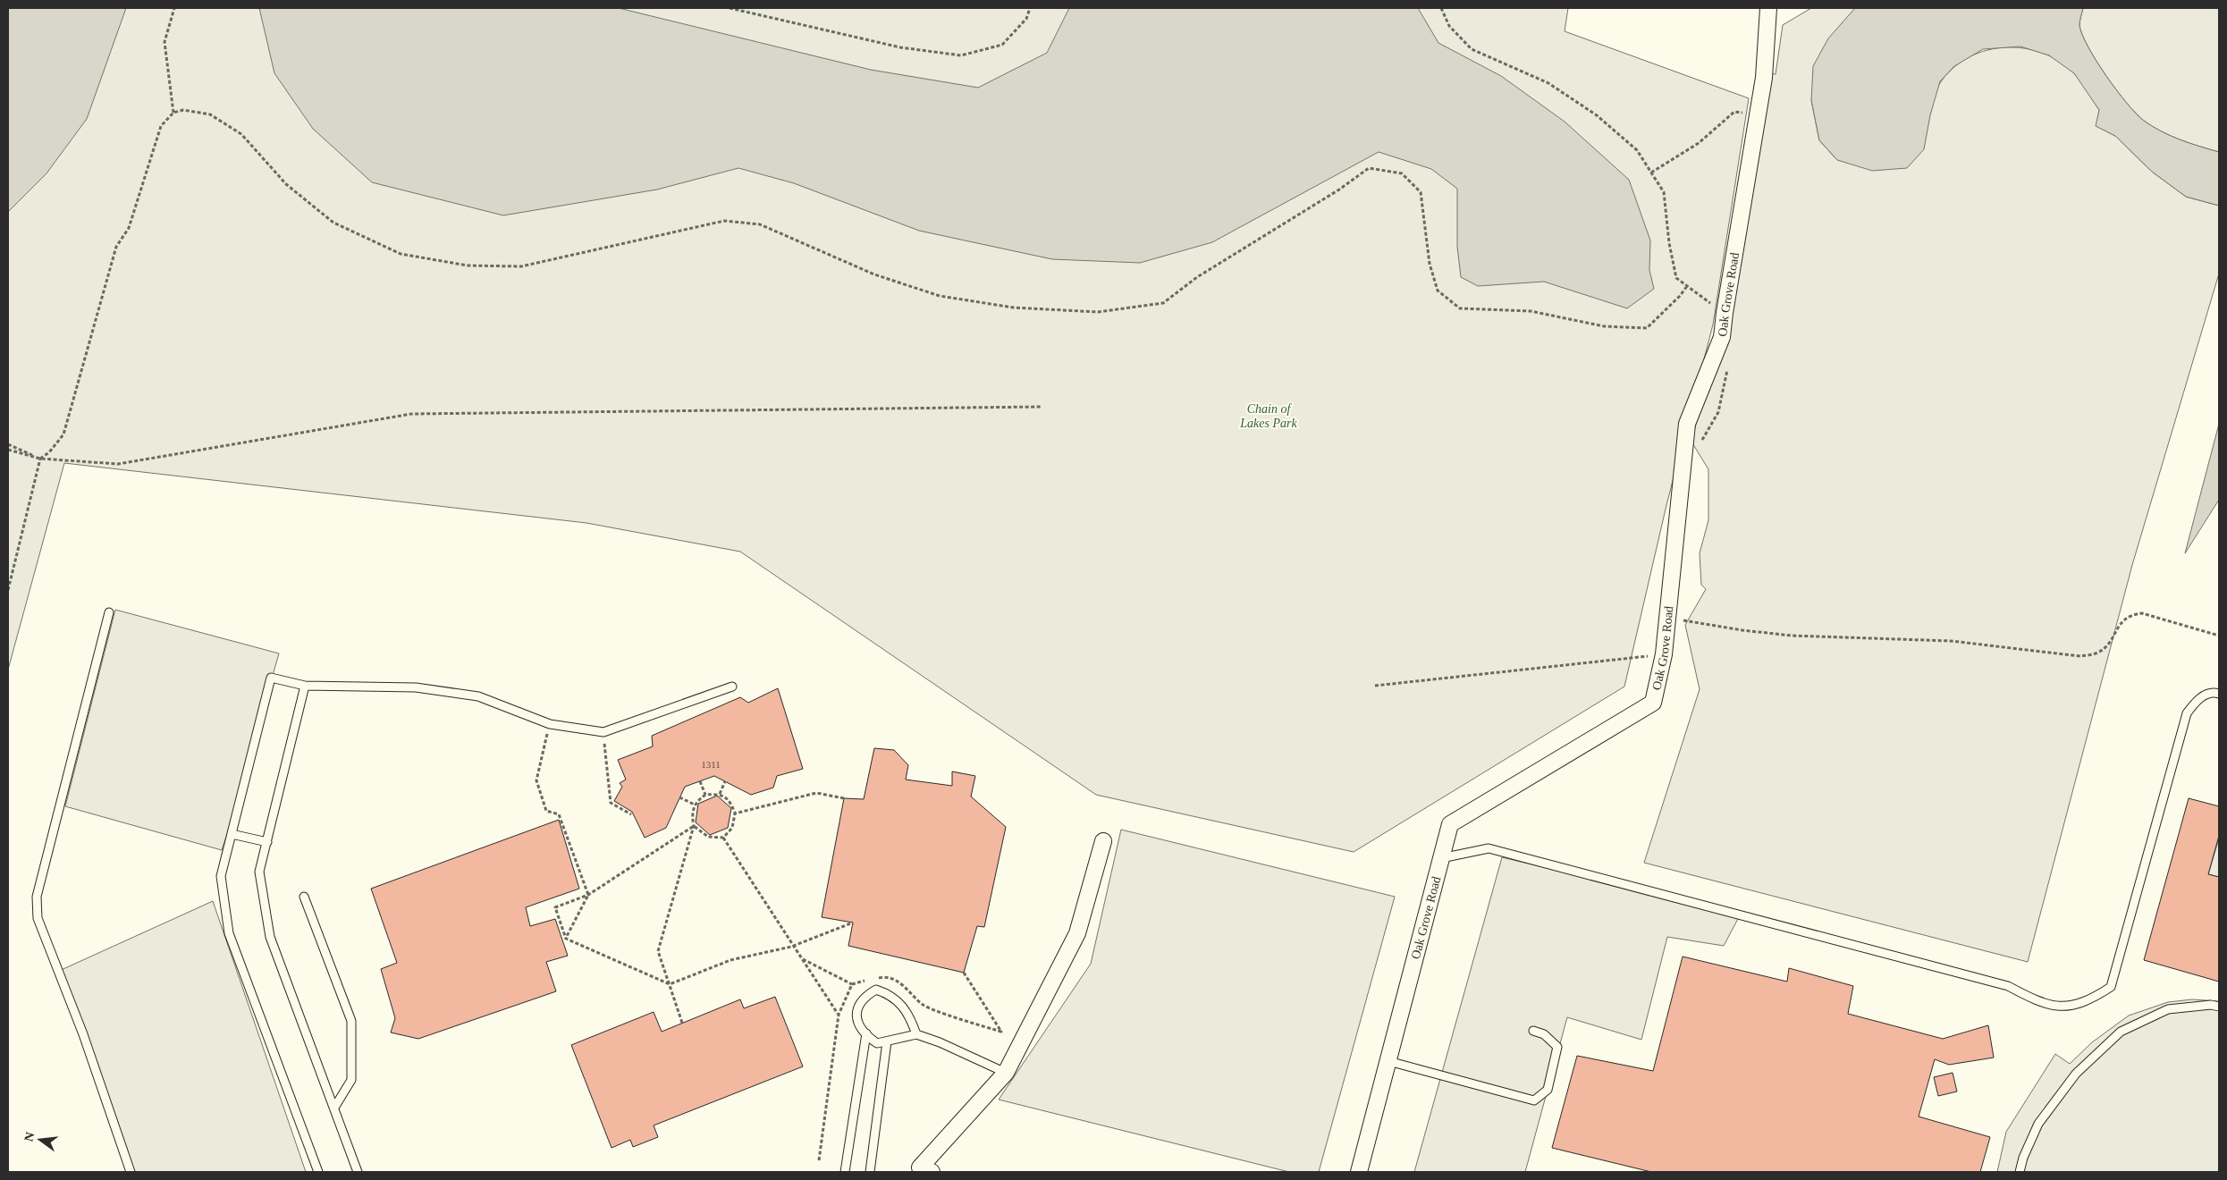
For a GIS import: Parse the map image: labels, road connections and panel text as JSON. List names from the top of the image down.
{
  "streets": {
    "street": ["Oak Grove Road"]
  },
  "parks": ["Chain of Lakes Park"],
  "house_numbers": ["1311"],
  "north": "left"
}
